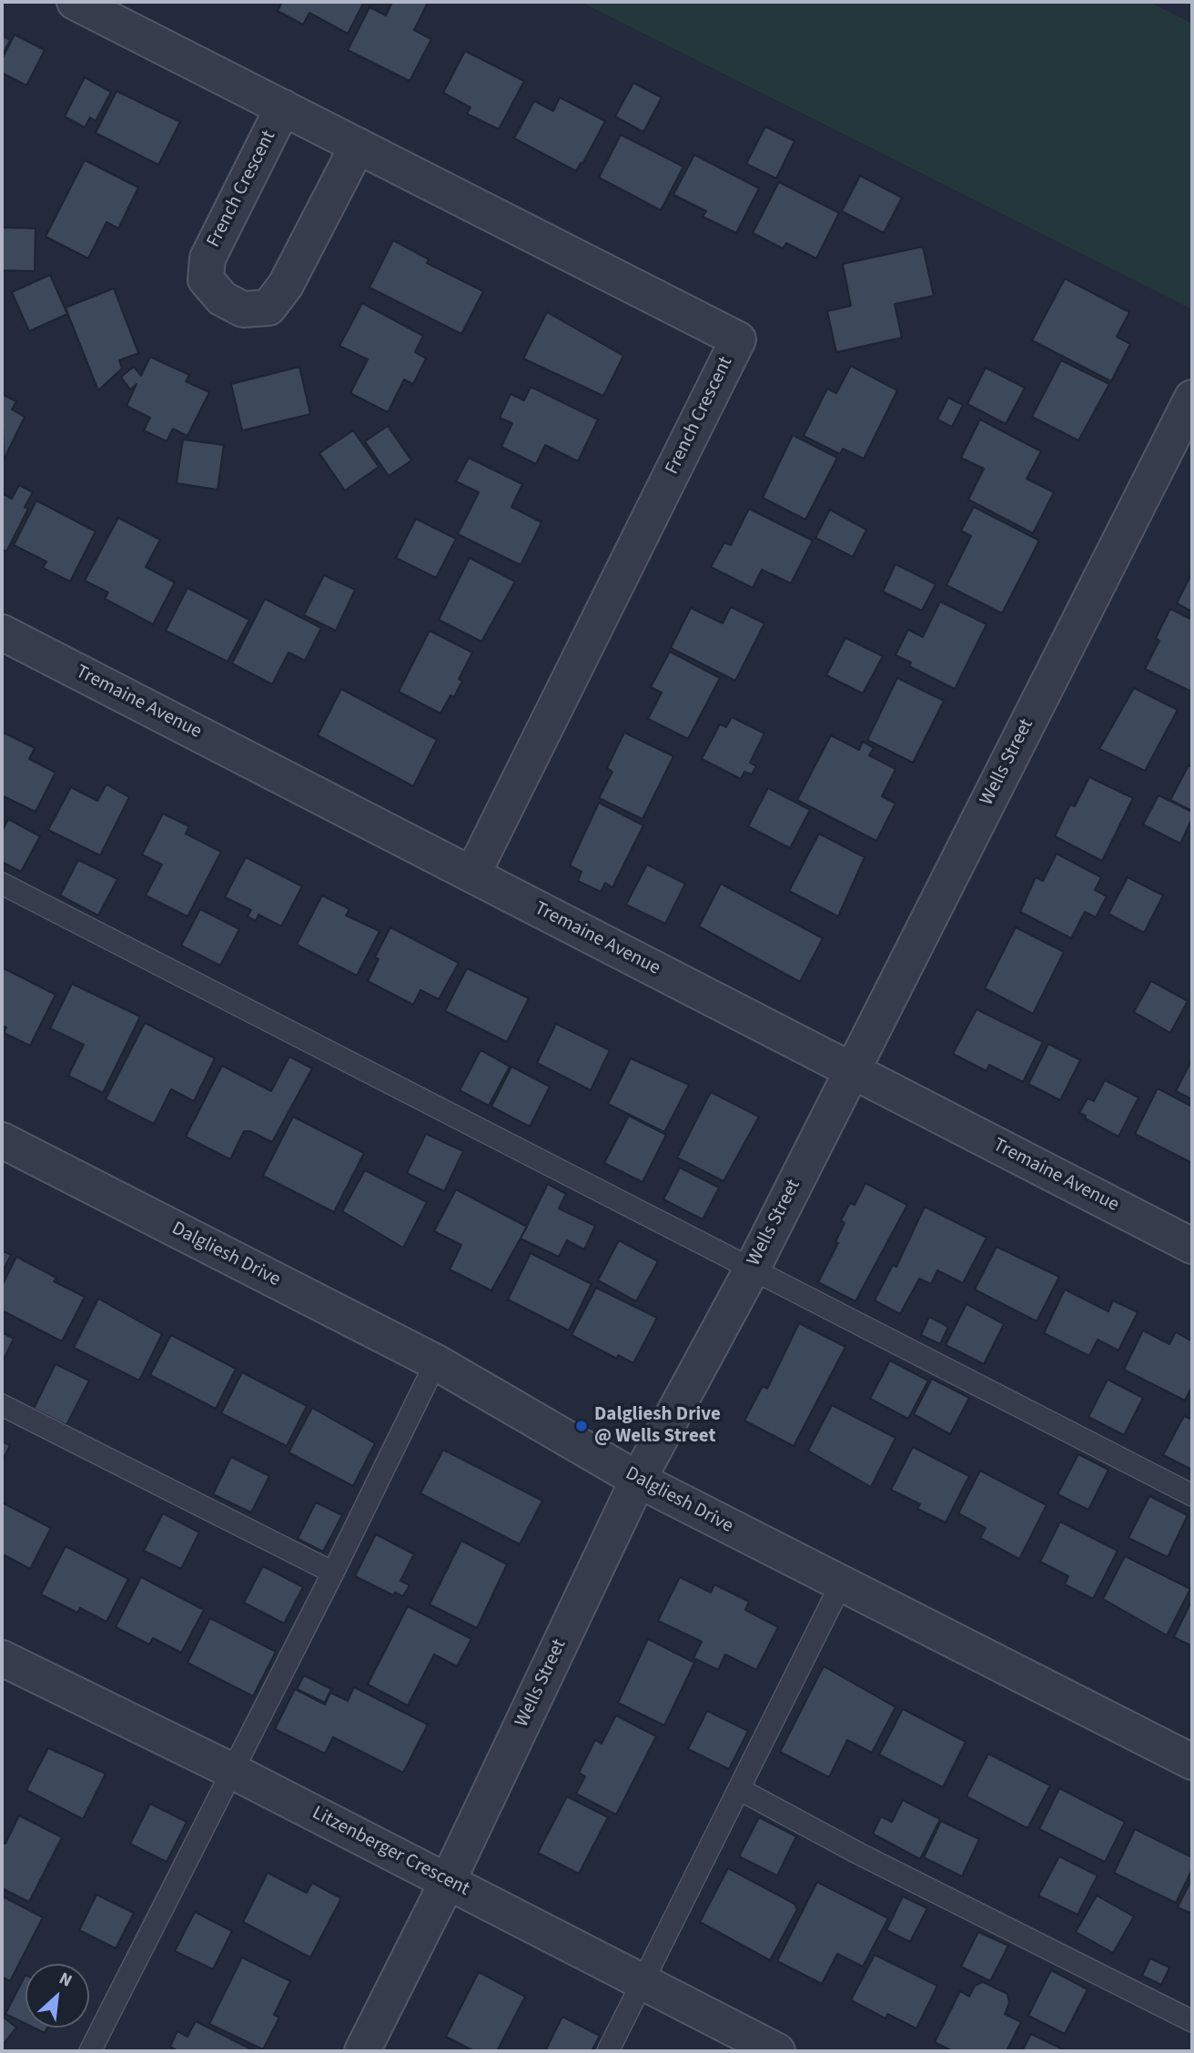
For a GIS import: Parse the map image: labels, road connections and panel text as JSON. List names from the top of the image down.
{
  "streets": {
    "street": [
      "French Crescent",
      "Tremaine Avenue",
      "Wells Street",
      "Dalgliesh Drive",
      "Litzenberger Crescent"
    ]
  },
  "crossings": [
    ["French Crescent", "Tremaine Avenue"],
    ["Tremaine Avenue", "Wells Street"],
    ["Wells Street", "Dalgliesh Drive"],
    ["Wells Street", "Litzenberger Crescent"]
  ],
  "places": ["Dalgliesh Drive @ Wells Street"],
  "north": "top right"
}
